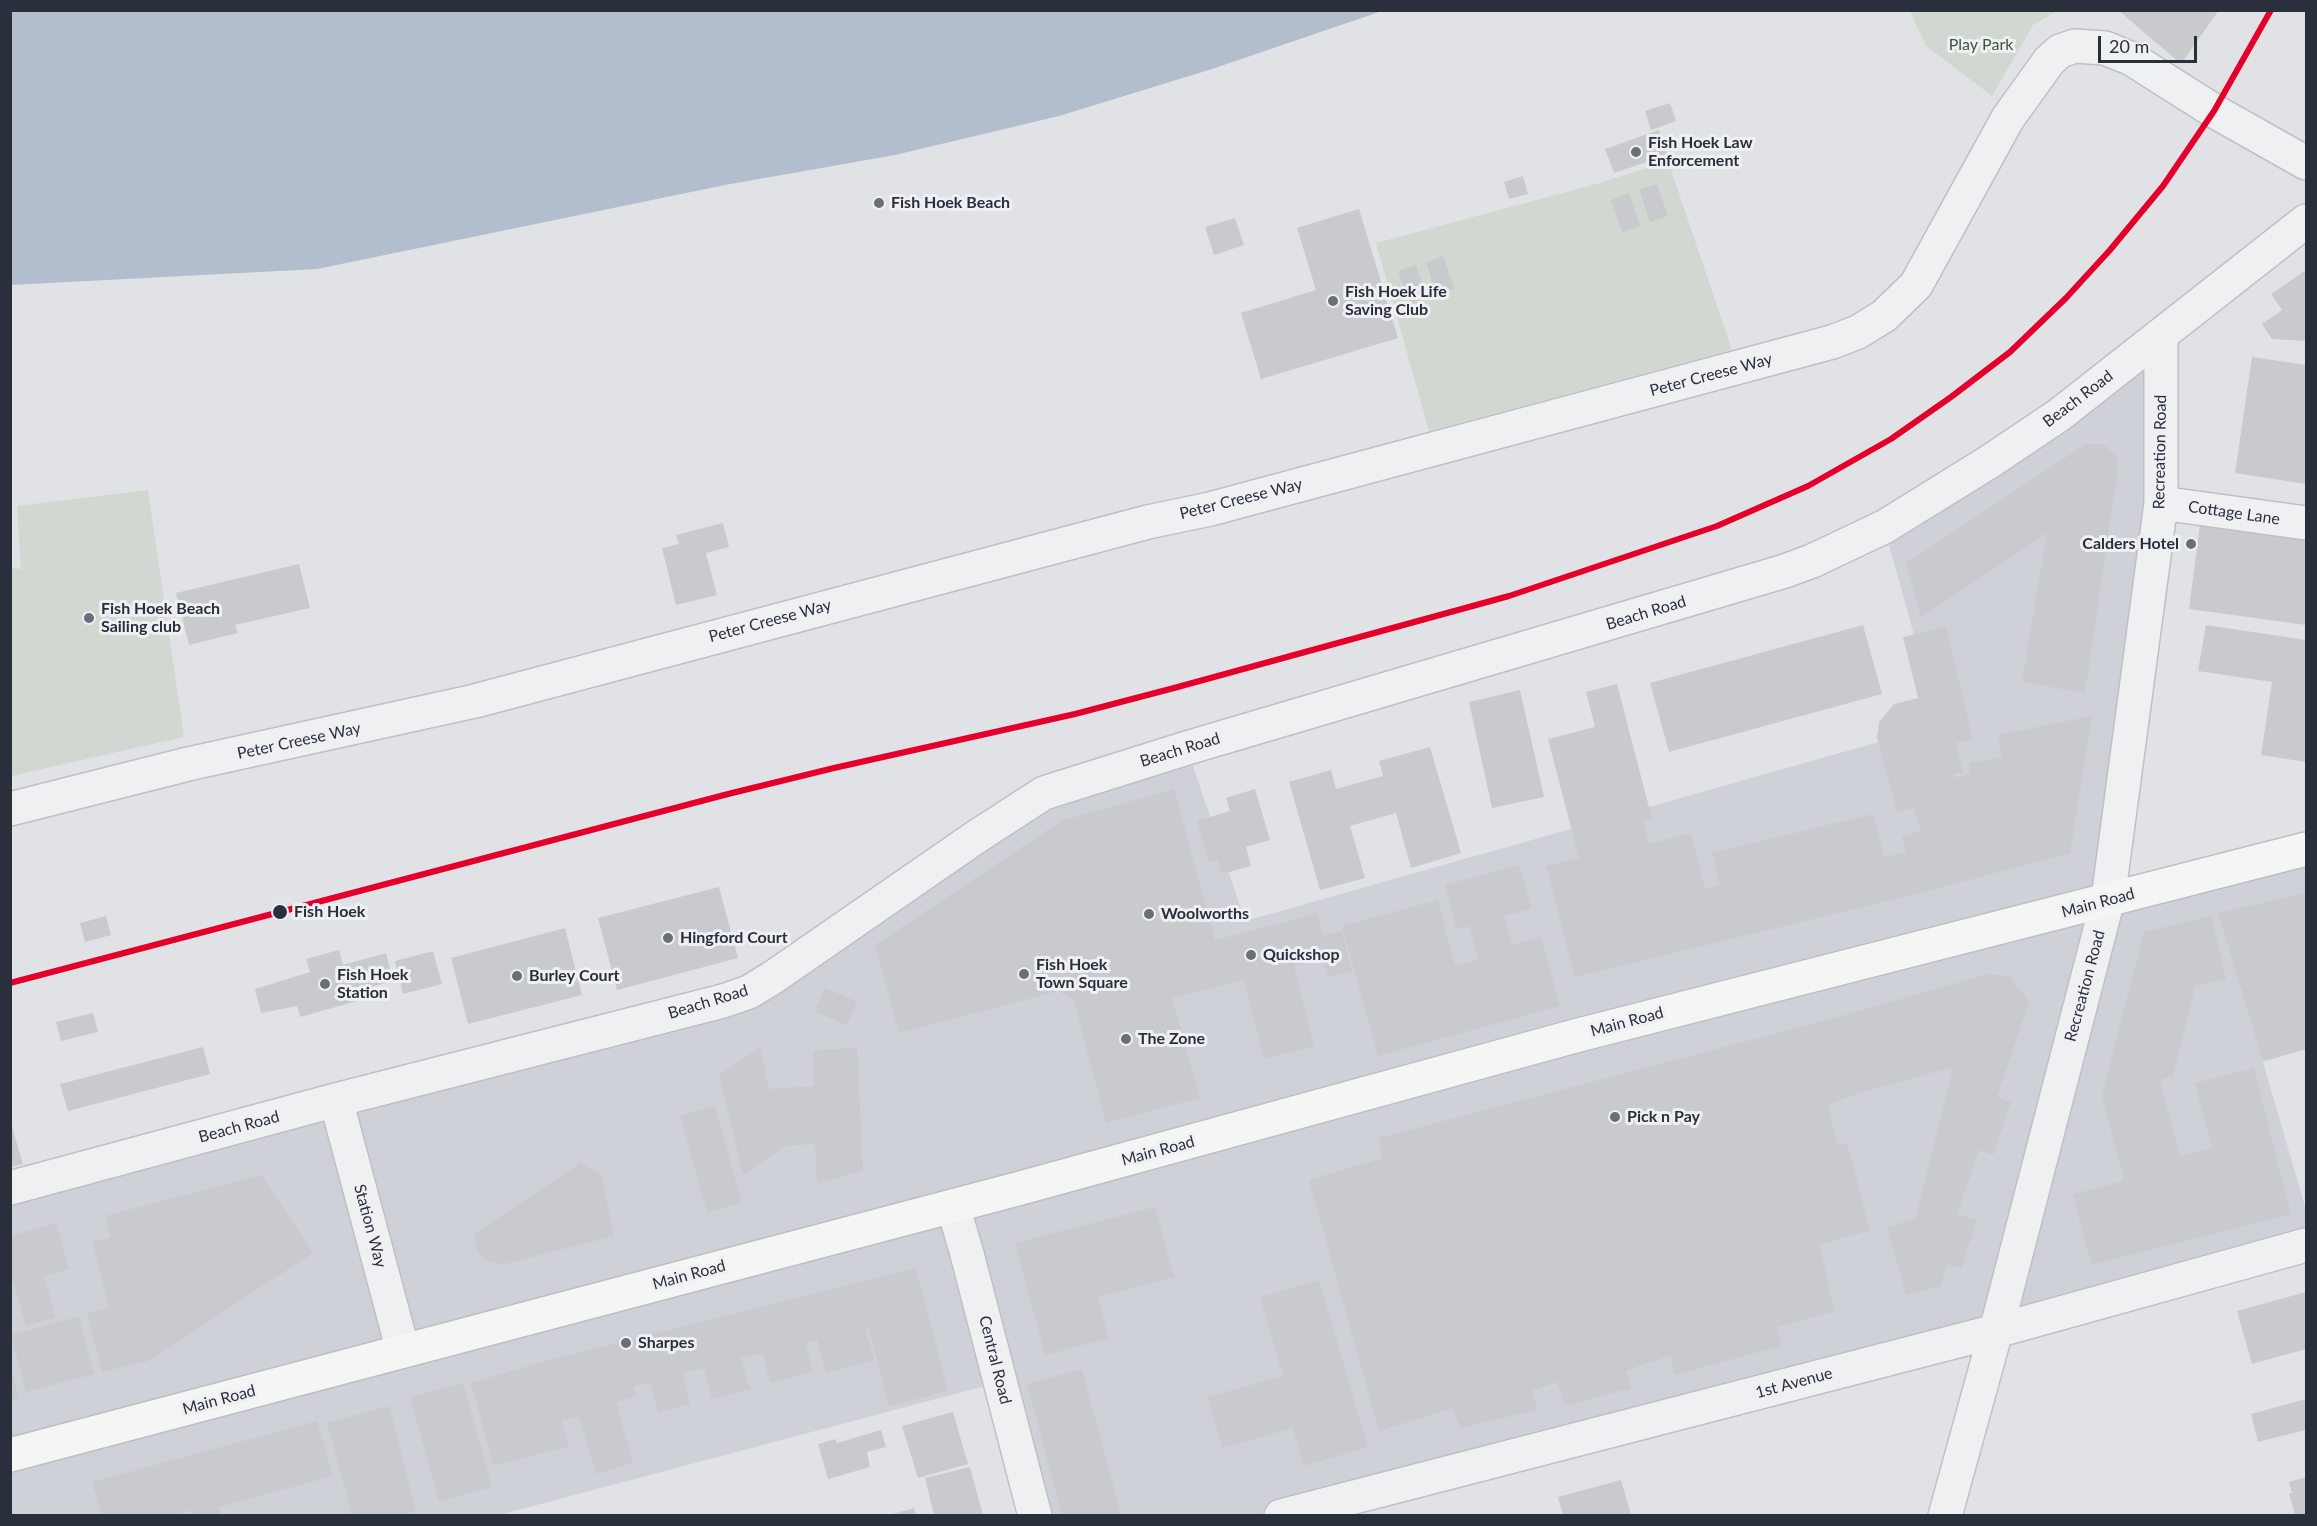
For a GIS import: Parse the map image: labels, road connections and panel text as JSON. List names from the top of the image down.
{
  "streets": {
    "main road": ["Main Road"],
    "street": [
      "Peter Creese Way",
      "Beach Road",
      "Recreation Road",
      "Cottage Lane",
      "Station Way",
      "Central Road",
      "1st Avenue"
    ]
  },
  "crossings": [
    ["Beach Road", "Recreation Road"],
    ["Beach Road", "Station Way"],
    ["Recreation Road", "Cottage Lane"],
    ["Recreation Road", "Main Road"],
    ["Recreation Road", "1st Avenue"],
    ["Main Road", "Station Way"],
    ["Main Road", "Central Road"]
  ],
  "parks": ["Play Park"],
  "places": [
    "Fish Hoek Law Enforcement",
    "Fish Hoek Beach",
    "Fish Hoek Life Saving Club",
    "Calders Hotel",
    "Fish Hoek Beach Sailing club",
    "Fish Hoek",
    "Woolworths",
    "Hingford Court",
    "Quickshop",
    "Fish Hoek Town Square",
    "Burley Court",
    "Fish Hoek Station",
    "The Zone",
    "Pick n Pay",
    "Sharpes"
  ],
  "scale_bar": "20 m"
}
